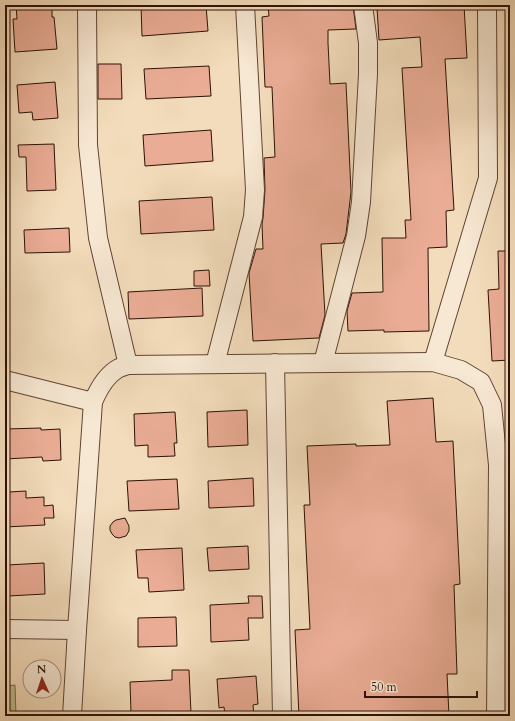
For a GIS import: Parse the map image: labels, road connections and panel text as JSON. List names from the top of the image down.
{
  "scale_bar": "50 m",
  "north": "top"
}
